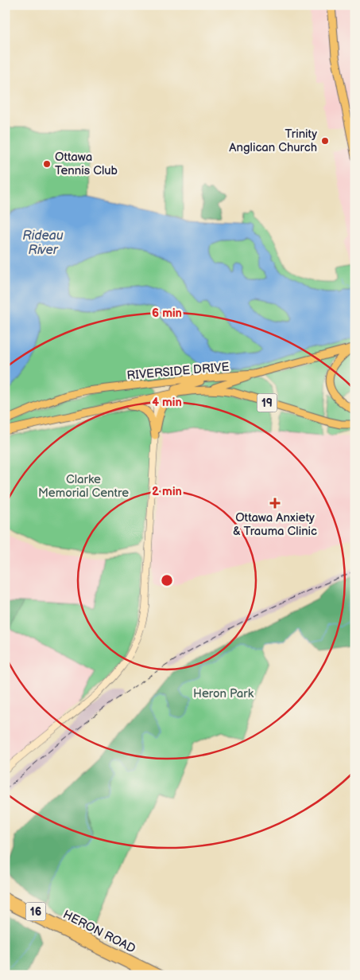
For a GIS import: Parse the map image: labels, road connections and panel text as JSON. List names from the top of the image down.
{
  "streets": {
    "main road": [
      "RIVERSIDE DRIVE",
      "19",
      "16",
      "HERON ROAD"
    ]
  },
  "water": ["Rideau River"],
  "parks": ["Clarke Memorial Centre", "Heron Park"],
  "places": {
    "other": ["Trinity Anglican Church", "Ottawa Tennis Club"],
    "health": ["Ottawa Anxiety & Trauma Clinic"]
  },
  "rings": ["6 min", "4 min", "2 min"]
}
